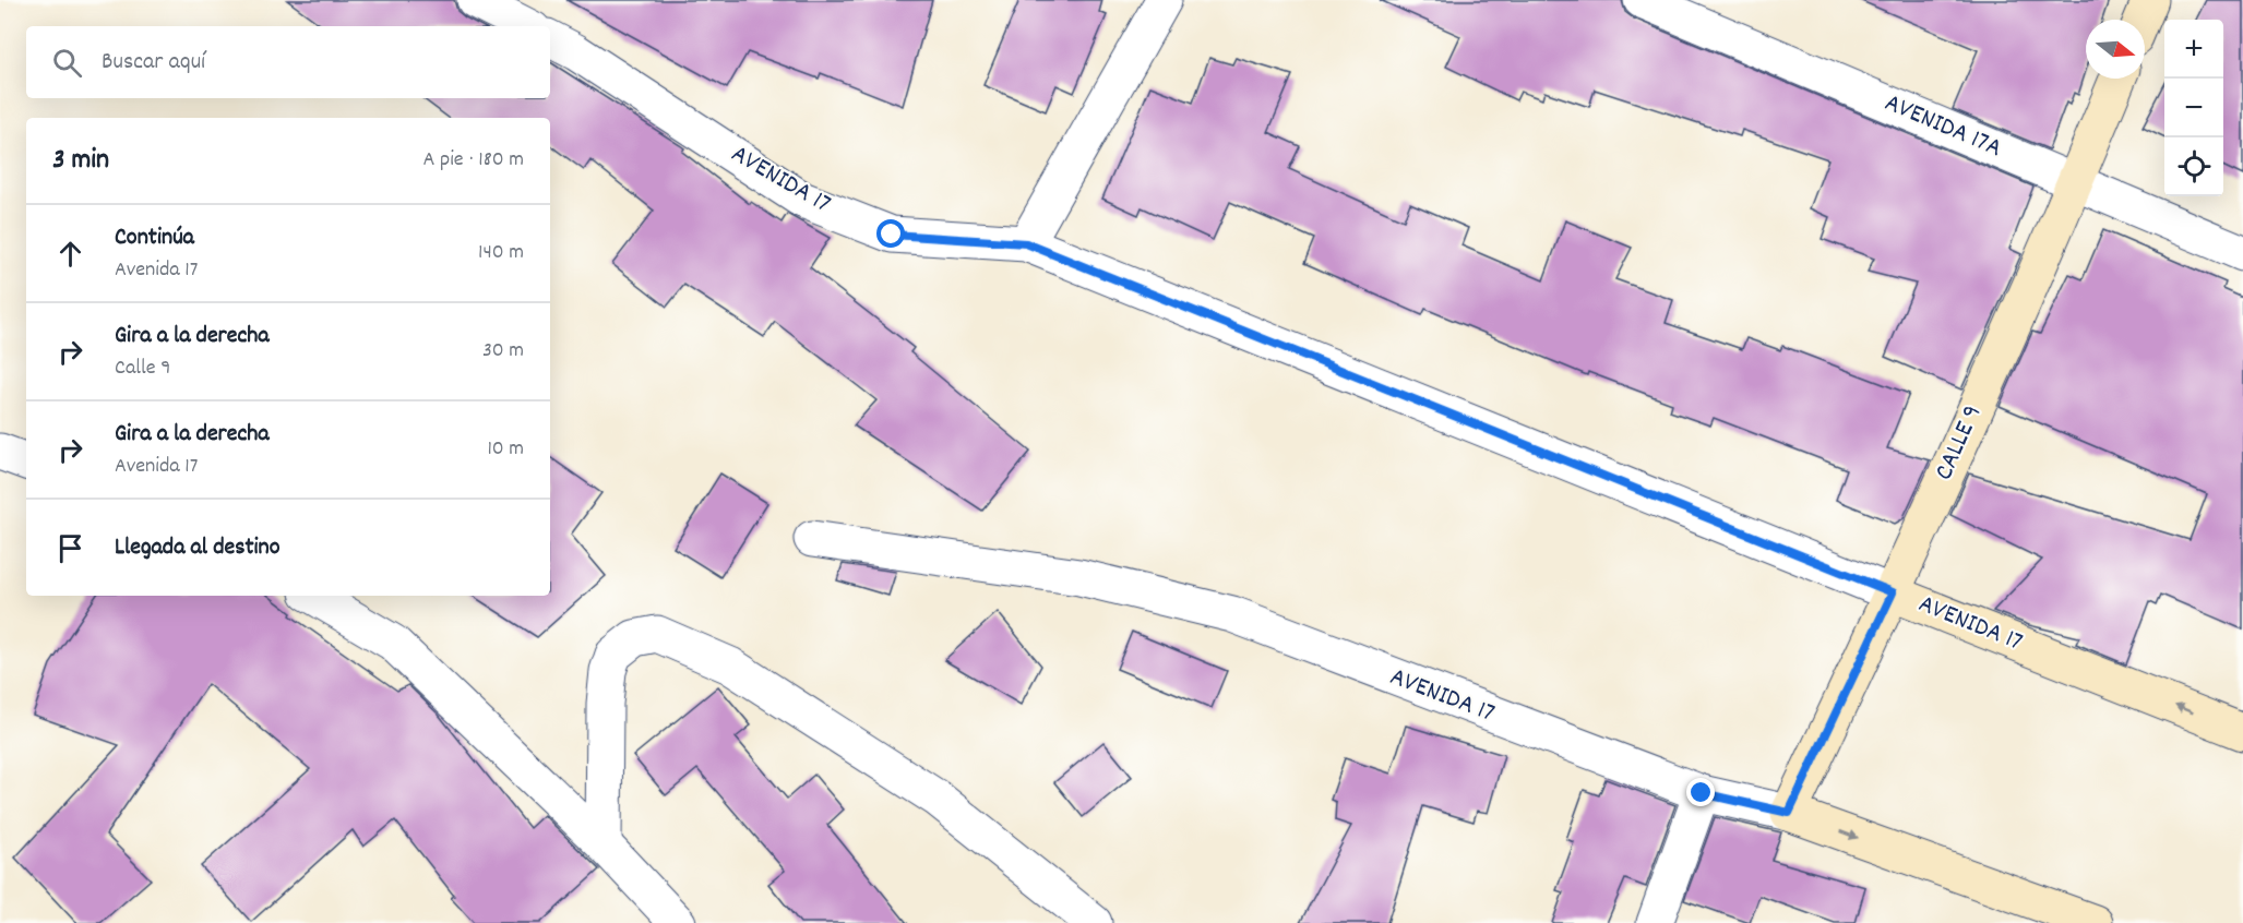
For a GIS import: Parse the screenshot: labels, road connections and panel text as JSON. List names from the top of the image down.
{
  "streets": {
    "main road": ["AVENIDA 17", "CALLE 9"],
    "street": ["AVENIDA 17A"]
  },
  "crossings": [
    ["AVENIDA 17A", "CALLE 9"],
    ["AVENIDA 17", "CALLE 9"]
  ],
  "north": "right",
  "page": {
    "map_buttons": ["+", "−"],
    "search": "Buscar aquí",
    "heading": ["3 min", "A pie · 180 m"],
    "list": [
      ["Continúa", "Avenida 17", "140 m"],
      ["Gira a la derecha", "Calle 9", "30 m"],
      ["Gira a la derecha", "Avenida 17", "10 m"],
      "Llegada al destino"
    ]
  }
}
